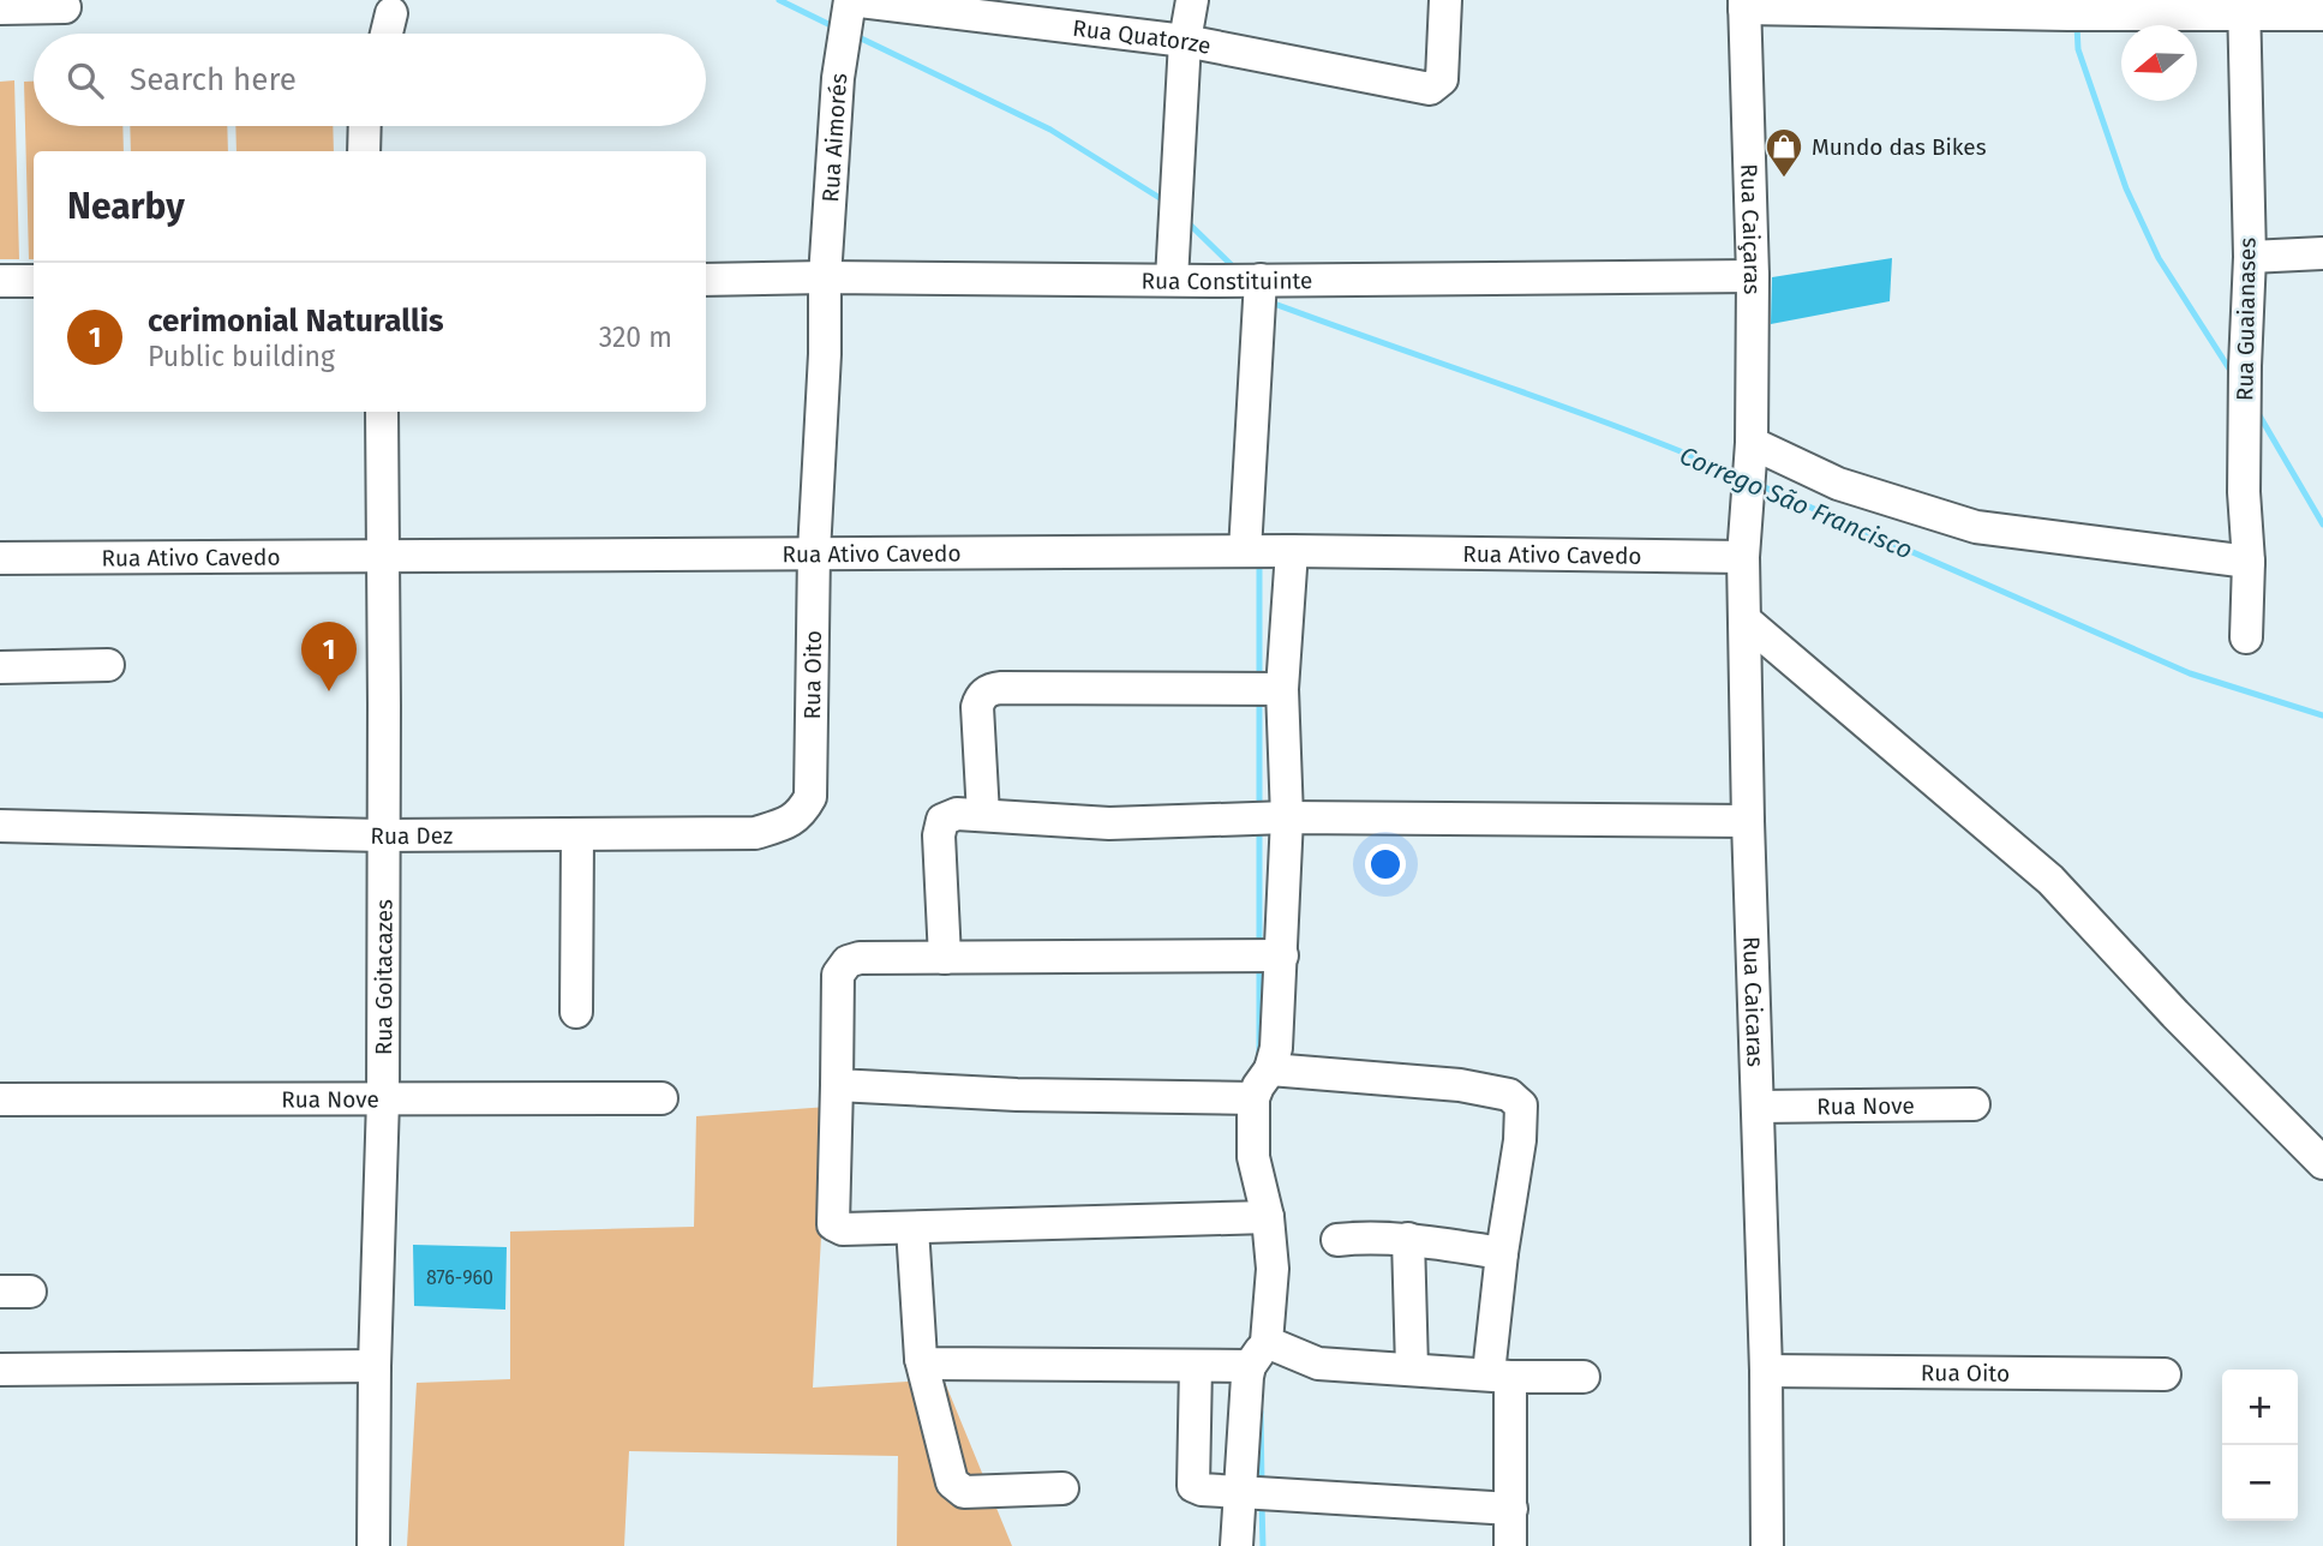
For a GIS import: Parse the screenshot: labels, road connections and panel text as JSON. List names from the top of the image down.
{
  "streets": {
    "street": [
      "Rua Quatorze",
      "Rua Aimorés",
      "Rua Caiçaras",
      "Rua Constituinte",
      "Rua Guaianases",
      "Rua Ativo Cavedo",
      "Rua Oito",
      "Rua Dez",
      "Rua Goitacazes",
      "Rua Caicaras",
      "Rua Nove"
    ]
  },
  "crossings": [
    ["Rua Quatorze", "Rua Aimorés"],
    ["Rua Aimorés", "Rua Constituinte"],
    ["Rua Aimorés", "Rua Ativo Cavedo"],
    ["Rua Aimorés", "Rua Oito"],
    ["Rua Caiçaras", "Rua Constituinte"],
    ["Rua Caiçaras", "Rua Caicaras"],
    ["Rua Ativo Cavedo", "Rua Oito"],
    ["Rua Ativo Cavedo", "Rua Goitacazes"],
    ["Rua Ativo Cavedo", "Rua Caicaras"],
    ["Rua Oito", "Rua Dez"],
    ["Rua Oito", "Rua Caicaras"],
    ["Rua Dez", "Rua Goitacazes"],
    ["Rua Goitacazes", "Rua Nove"],
    ["Rua Caicaras", "Rua Nove"]
  ],
  "water": ["Corrego São Francisco"],
  "places": {
    "shop": ["Mundo das Bikes"]
  },
  "house_numbers": ["876-960"],
  "north": "left",
  "page": {
    "search": "Search here",
    "heading": "Nearby",
    "list": [
      {
        "mark": "1",
        "name": "cerimonial Naturallis",
        "note": "Public building",
        "value": "320 m"
      }
    ],
    "pins": "1",
    "map_buttons": ["+", "−"]
  }
}
